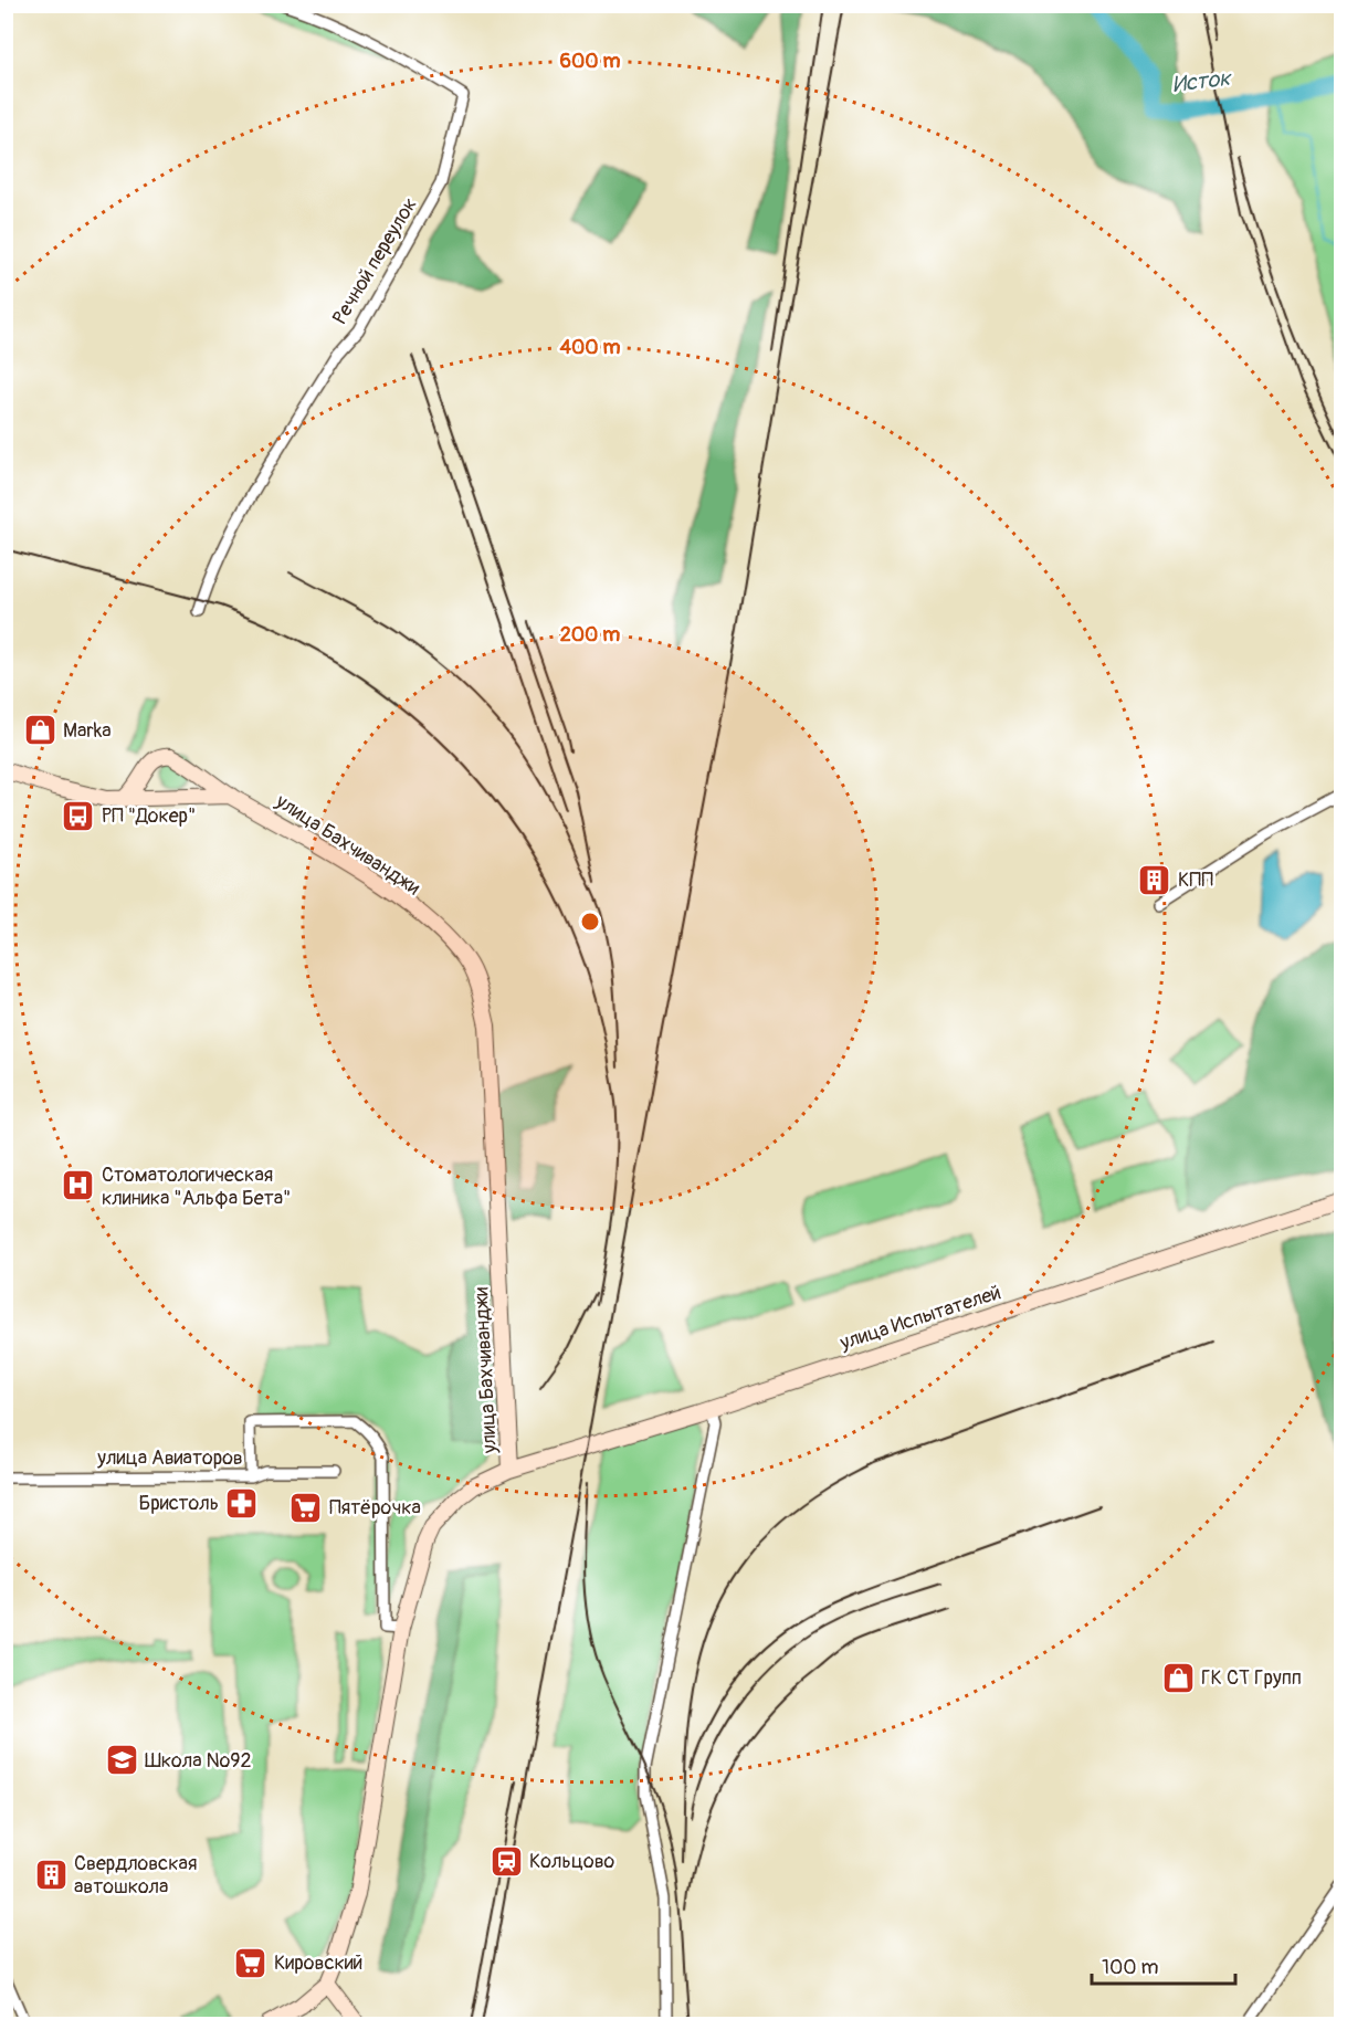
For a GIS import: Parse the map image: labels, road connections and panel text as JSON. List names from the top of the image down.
{
  "streets": {
    "main road": ["улица Бахчиванджи", "улица Испытателей"],
    "street": ["Речной переулок", "улица Авиаторов"]
  },
  "crossings": [
    ["улица Бахчиванджи", "улица Испытателей"]
  ],
  "water": ["Исток"],
  "places": {
    "shop": ["Marka", "ГК СТ Групп"],
    "bus stop": ["РП \"Докер\""],
    "building": ["КПП", "Свердловская автошкола"],
    "hospital": ["Стоматологическая клиника \"Альфа Бета\""],
    "pharmacy": ["Бристоль"],
    "supermarket": ["Пятёрочка", "Кировский"],
    "school or university": ["Школа №92"],
    "station": ["Кольцово"]
  },
  "scale_bar": "100 m",
  "rings": ["600 m", "400 m", "200 m"]
}
